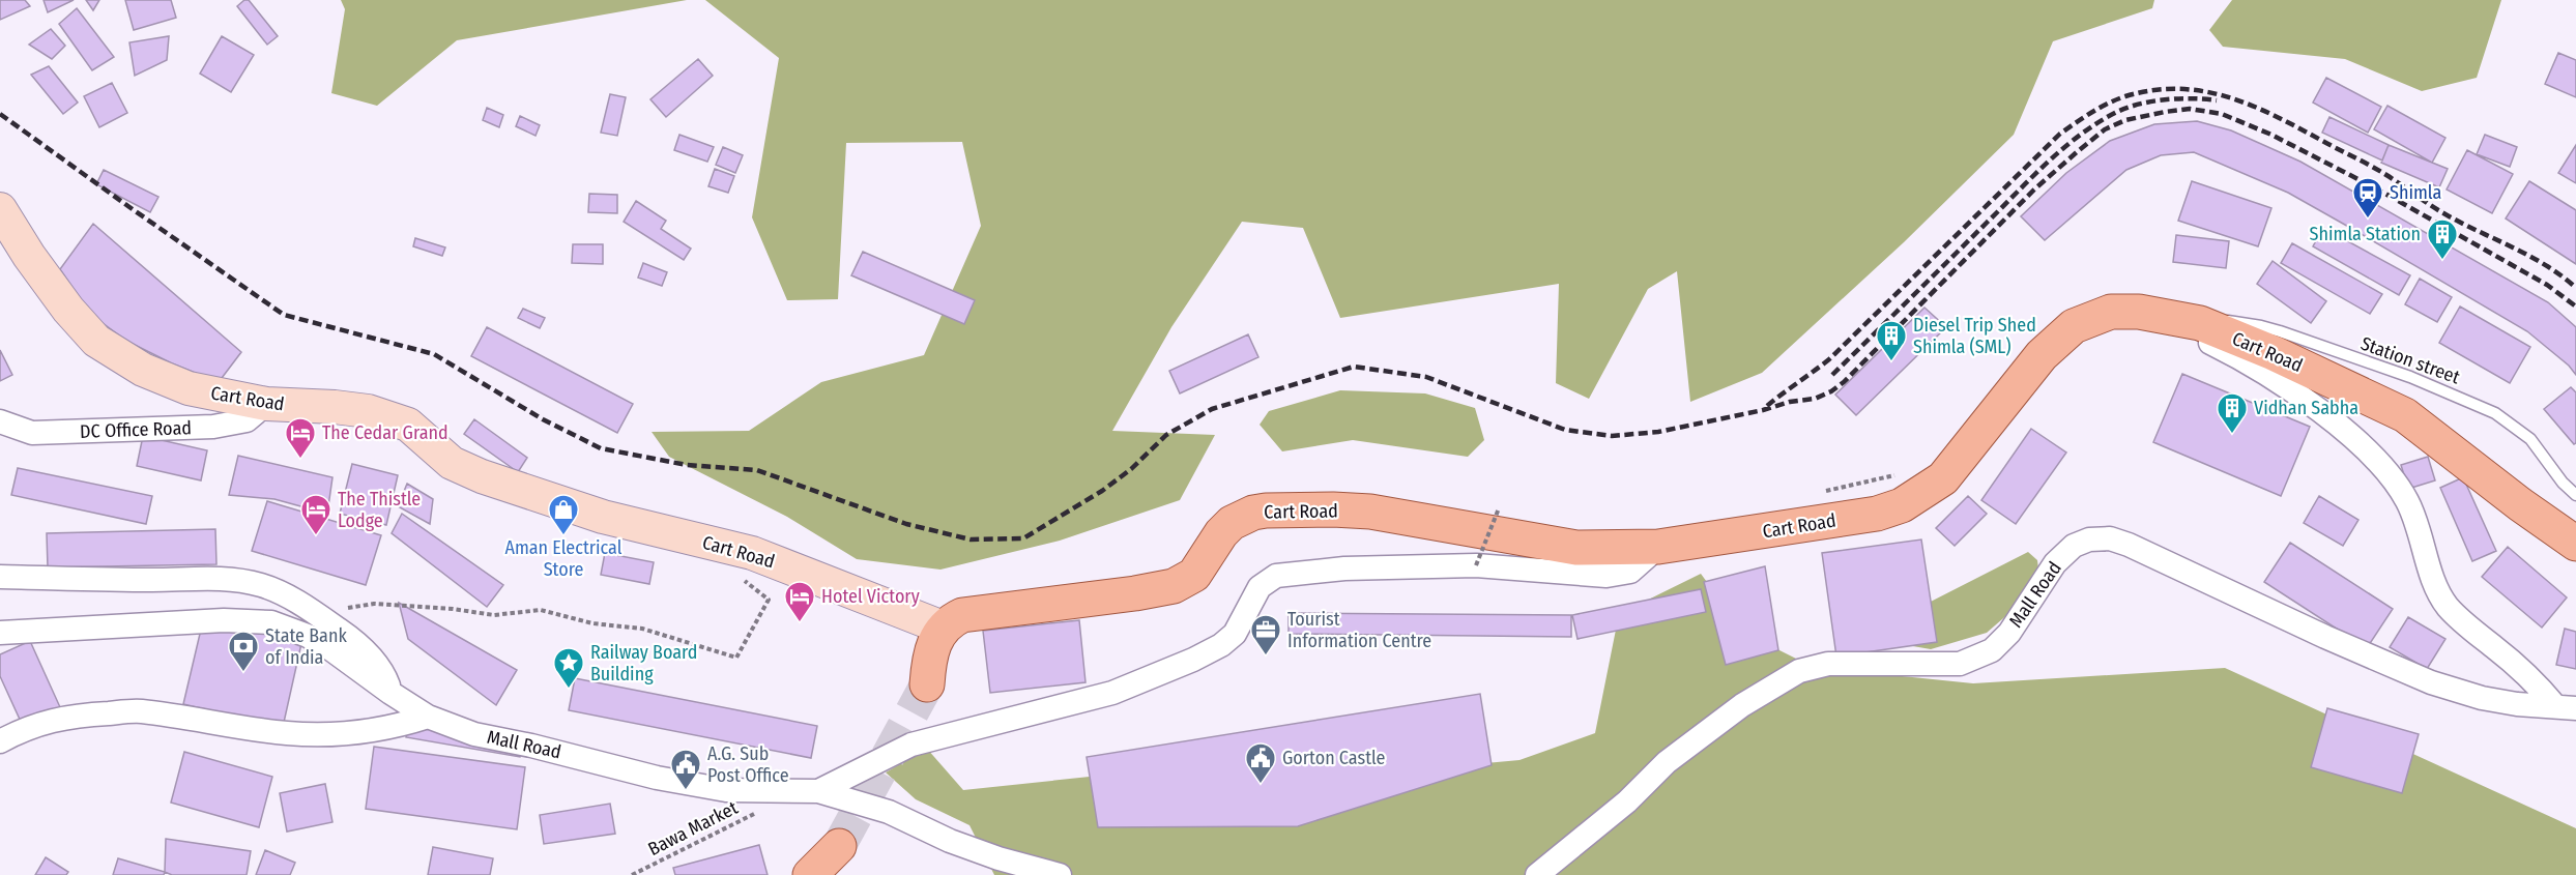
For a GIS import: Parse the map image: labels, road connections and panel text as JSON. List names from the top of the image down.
{
  "streets": {
    "main road": ["Cart Road"],
    "street": ["DC Office Road", "Mall Road"],
    "lane": ["Station street"],
    "path": ["Bawa Market"]
  },
  "crossings": [
    ["Cart Road", "Station street"],
    ["Cart Road", "DC Office Road"]
  ],
  "places": {
    "station": ["Shimla"],
    "building": ["Shimla Station", "Diesel Trip Shed Shimla (SML)", "Vidhan Sabha"],
    "hotel": ["The Cedar Grand", "The Thistle Lodge", "Hotel Victory"],
    "shop": ["Aman Electrical Store"],
    "office": ["Tourist Information Centre"],
    "bank": ["State Bank of India"],
    "place": ["Railway Board Building"],
    "public building": ["Gorton Castle", "A.G. Sub Post Office"]
  }
}
